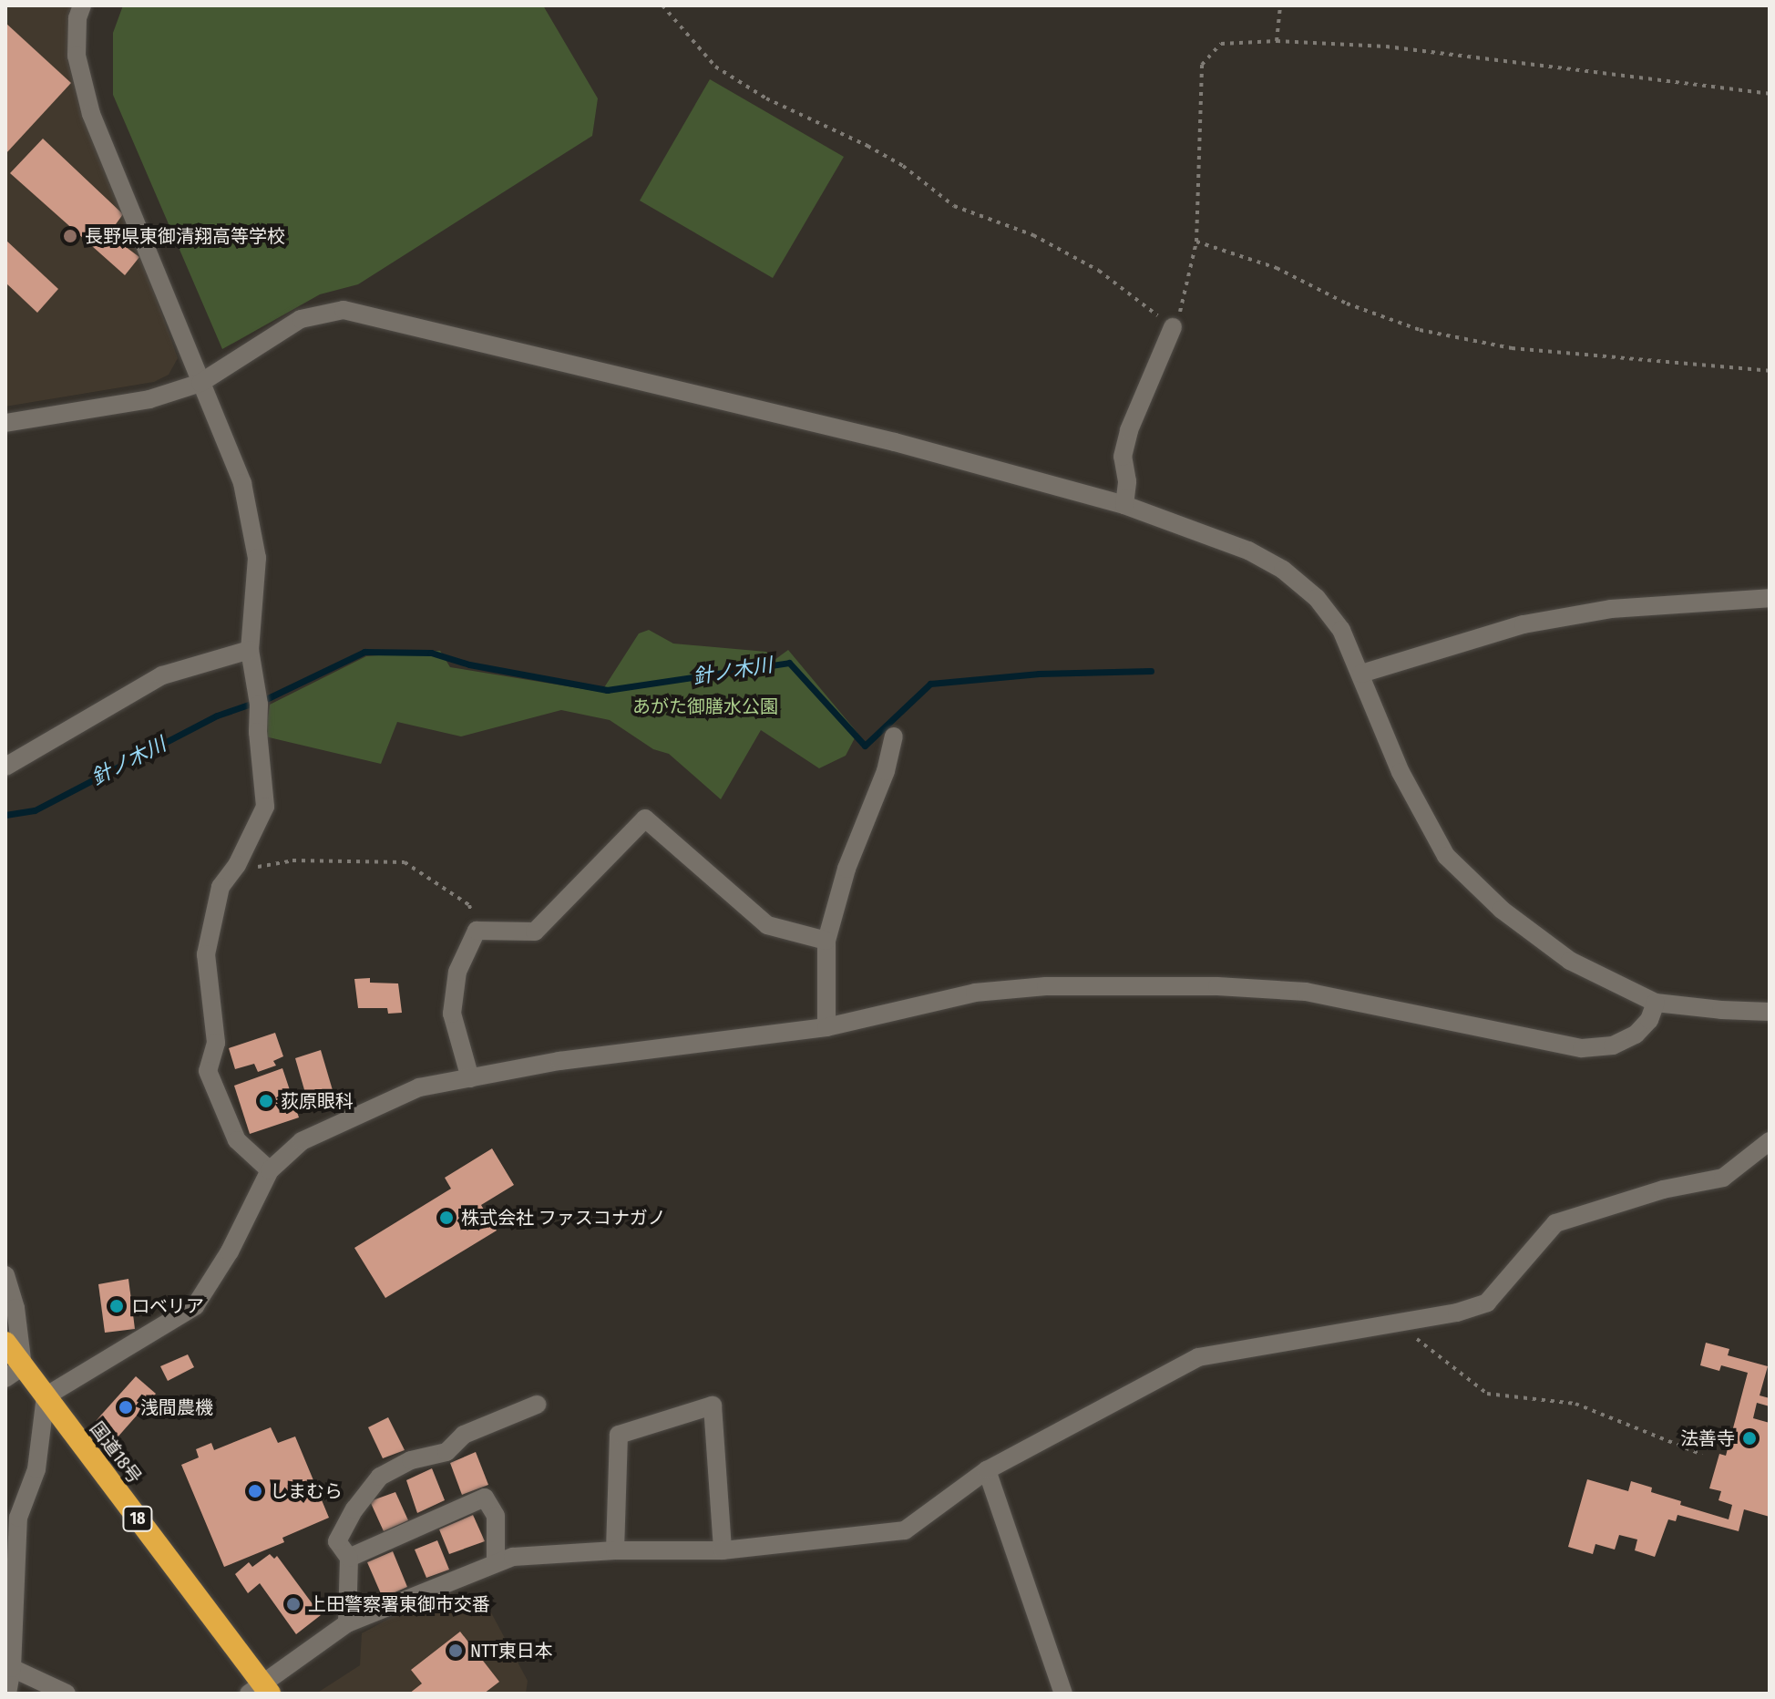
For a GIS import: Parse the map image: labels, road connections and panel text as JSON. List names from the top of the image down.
{
  "streets": {
    "highway": ["国道18号", "18"]
  },
  "water": ["針ノ木川"],
  "parks": ["あがた御膳水公園"],
  "places": [
    "長野県東御清翔高等学校",
    "荻原眼科",
    "株式会社 ファスコナガノ",
    "ロベリア",
    "浅間農機",
    "法善寺",
    "しまむら",
    "上田警察署東御市交番",
    "NTT東日本"
  ]
}
